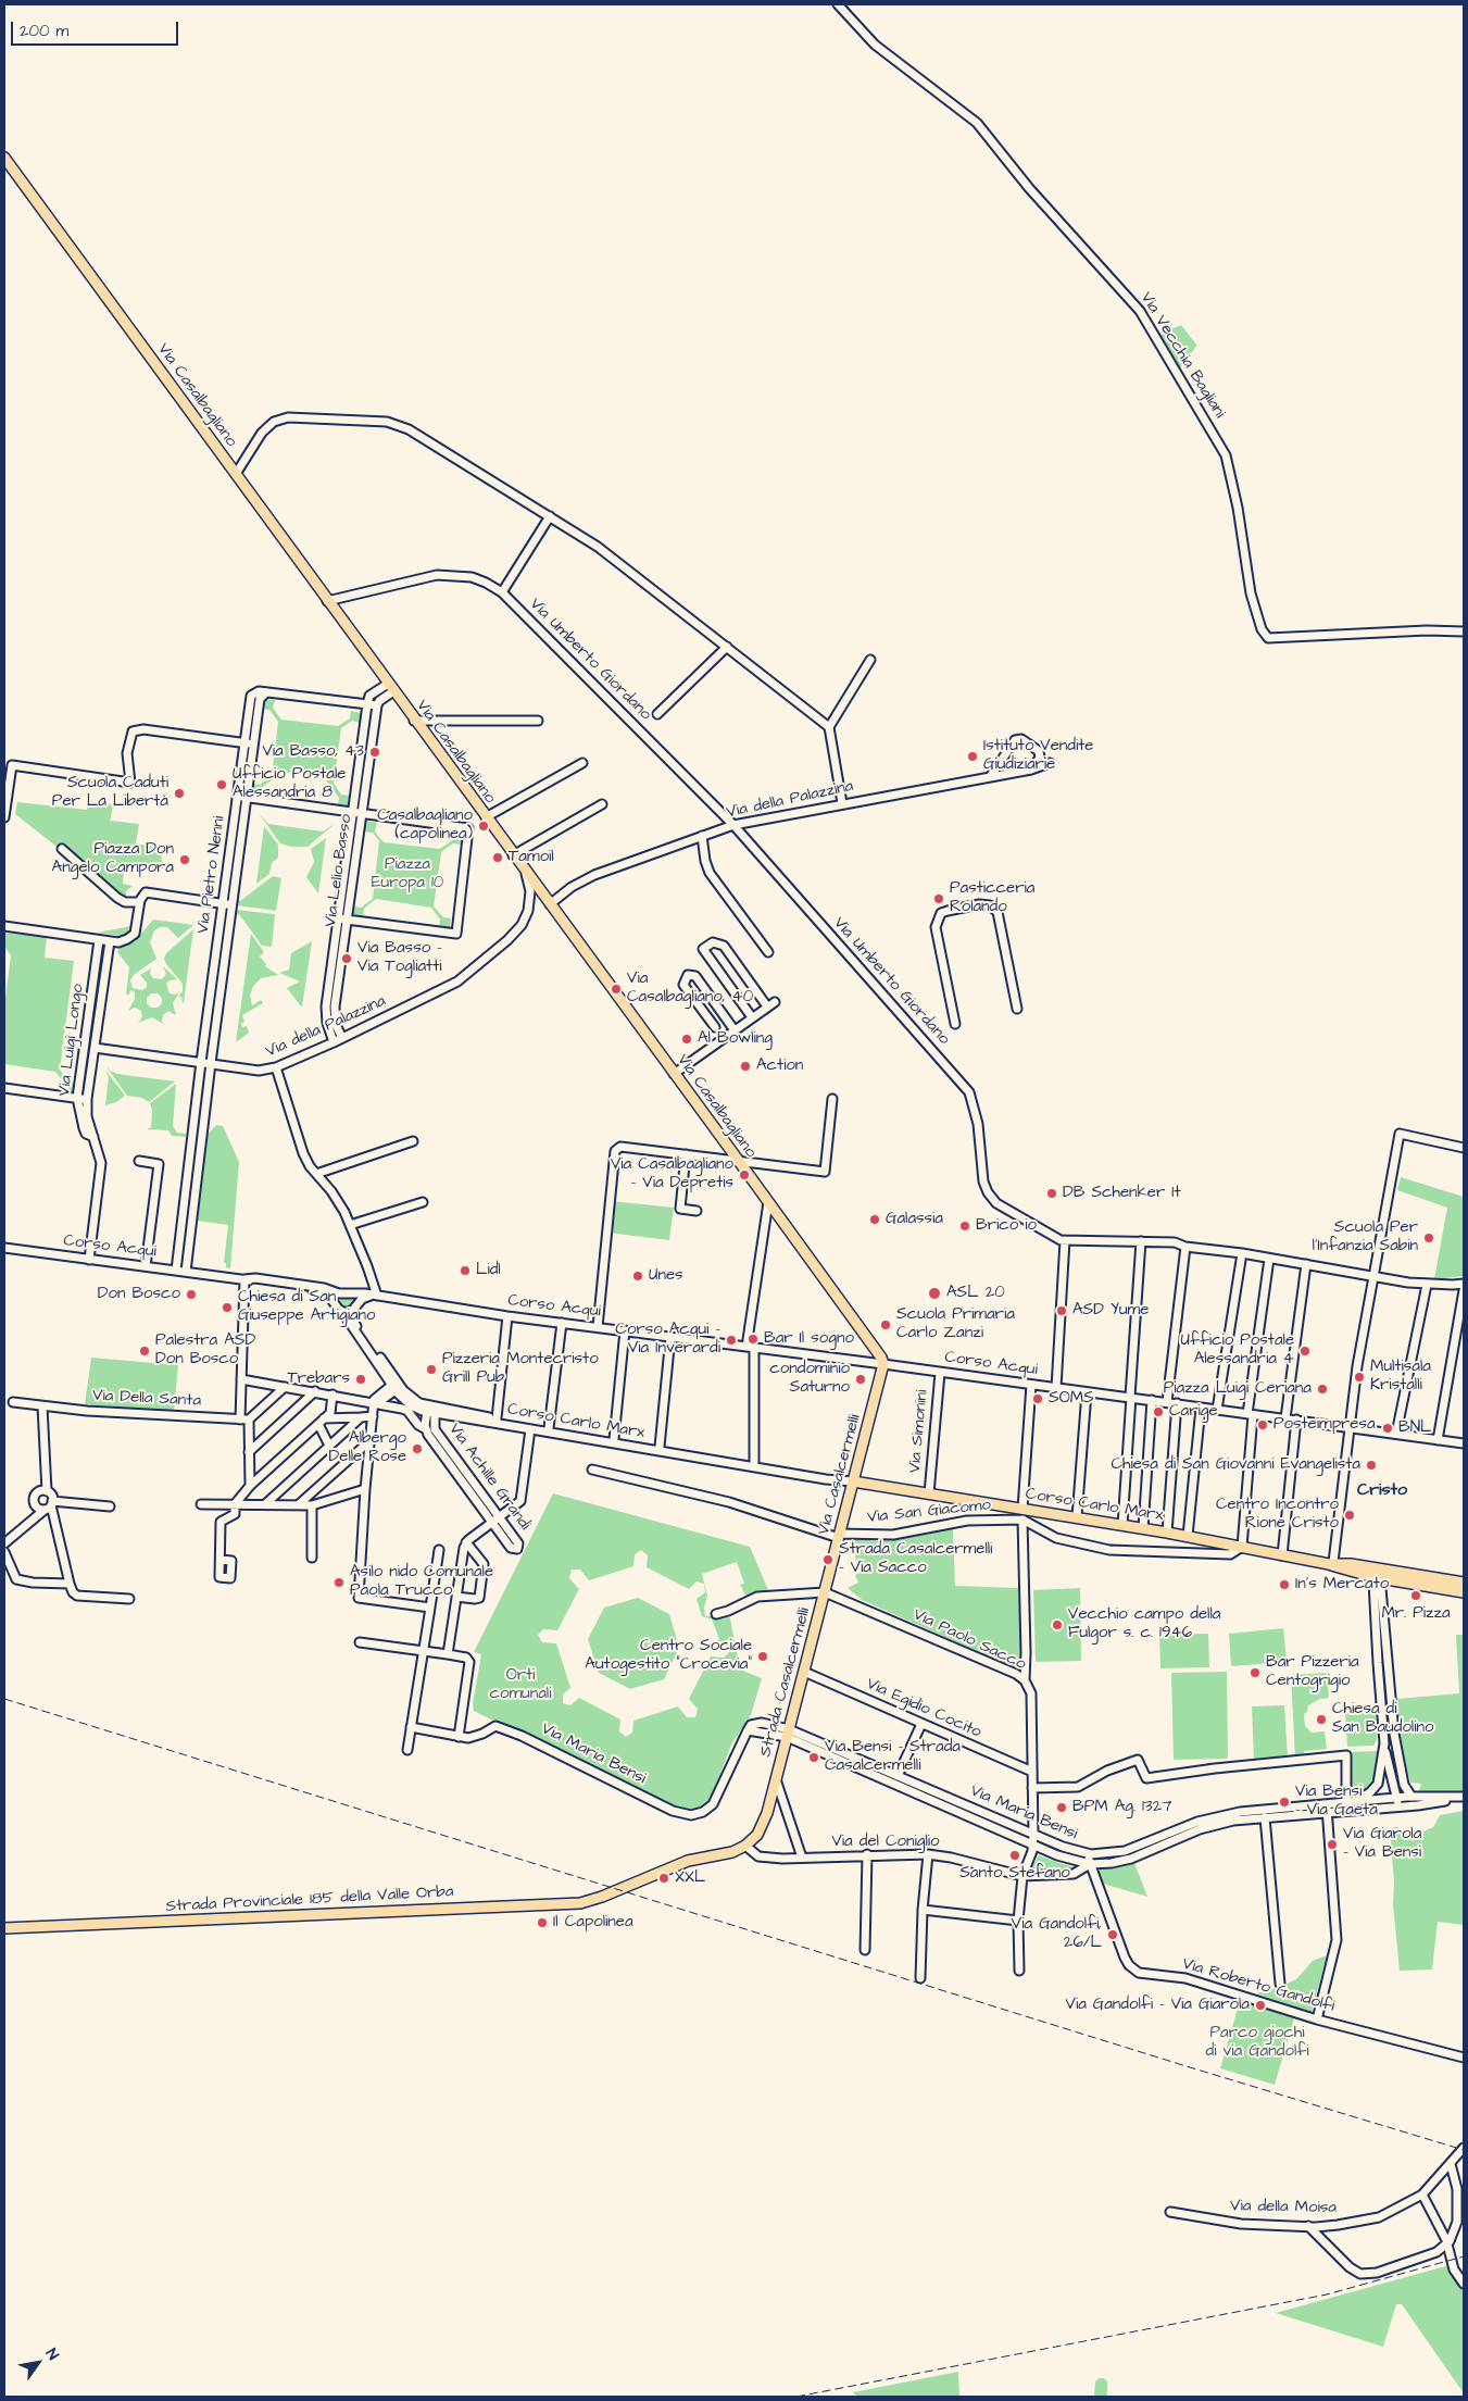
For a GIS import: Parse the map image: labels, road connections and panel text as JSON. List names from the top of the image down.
{
  "streets": {
    "main road": [
      "Via Casalbagliano",
      "Corso Carlo Marx",
      "Via Casalcermelli",
      "Strada Casalcermelli",
      "Strada Provinciale 185 della Valle Orba"
    ],
    "street": [
      "Via Vecchia Bagliani",
      "Via Umberto Giordano",
      "Via della Palazzina",
      "Via Lelio Basso",
      "Via Pietro Nenni",
      "Via Luigi Longo",
      "Corso Acqui",
      "Via Della Santa",
      "Via Simonini",
      "Via Achille Grandi",
      "Via San Giacomo",
      "Via Paolo Sacco",
      "Via Egidio Cocito",
      "Via Maria Bensi",
      "Via del Coniglio",
      "Via Roberto Gandolfi",
      "Via della Moisa"
    ]
  },
  "crossings": [
    ["Via Casalbagliano", "Via Umberto Giordano"],
    ["Via Casalbagliano", "Via della Palazzina"],
    ["Via Casalbagliano", "Corso Acqui"],
    ["Via Casalbagliano", "Via Casalcermelli"],
    ["Via Umberto Giordano", "Via della Palazzina"],
    ["Via della Palazzina", "Via Lelio Basso"],
    ["Via della Palazzina", "Via Pietro Nenni"],
    ["Via della Palazzina", "Via Luigi Longo"],
    ["Via Pietro Nenni", "Corso Acqui"],
    ["Via Luigi Longo", "Corso Acqui"],
    ["Corso Acqui", "Corso Carlo Marx"],
    ["Corso Acqui", "Via Simonini"],
    ["Corso Acqui", "Via Casalcermelli"],
    ["Corso Carlo Marx", "Via Simonini"],
    ["Corso Carlo Marx", "Via Casalcermelli"],
    ["Corso Carlo Marx", "Via Achille Grandi"],
    ["Corso Carlo Marx", "Via San Giacomo"],
    ["Via Casalcermelli", "Via San Giacomo"],
    ["Via Casalcermelli", "Via Paolo Sacco"],
    ["Via Casalcermelli", "Strada Casalcermelli"],
    ["Via Paolo Sacco", "Strada Casalcermelli"],
    ["Via Paolo Sacco", "Via Egidio Cocito"],
    ["Via Paolo Sacco", "Via Maria Bensi"],
    ["Via Paolo Sacco", "Via del Coniglio"],
    ["Strada Casalcermelli", "Via Egidio Cocito"],
    ["Strada Casalcermelli", "Via Maria Bensi"],
    ["Strada Casalcermelli", "Via del Coniglio"],
    ["Strada Casalcermelli", "Strada Provinciale 185 della Valle Orba"],
    ["Via Maria Bensi", "Via del Coniglio"],
    ["Via Maria Bensi", "Via Roberto Gandolfi"],
    ["Via del Coniglio", "Via Roberto Gandolfi"]
  ],
  "districts": ["Cristo"],
  "parks": ["Piazza Europa 10", "Orti comunali", "Parco giochi di via Gandolfi"],
  "places": [
    "Via Basso, 43",
    "Istituto Vendite Giudiziarie",
    "Ufficio Postale Alessandria 8",
    "Scuola Caduti Per La Libertà",
    "Casalbagliano (capolinea)",
    "Tamoil",
    "Piazza Don Angelo Campora",
    "Pasticceria Rolando",
    "Via Basso - Via Togliatti",
    "Via Casalbagliano, 40",
    "Al Bowling",
    "Action",
    "Via Casalbagliano - Via Depretis",
    "DB Schenker It",
    "Galassia",
    "Brico io",
    "Scuola Per l'Infanzia Sabin",
    "Lidl",
    "Unes",
    "ASL 20",
    "Don Bosco",
    "Chiesa di San Giuseppe Artigiano",
    "ASD Yume",
    "Scuola Primaria Carlo Zanzi",
    "Bar Il sogno",
    "Corso Acqui - Via Inverardi",
    "Palestra ASD Don Bosco",
    "Ufficio Postale Alessandria 4",
    "Pizzeria Montecristo Grill Pub",
    "Multisala Kristalli",
    "Trebars",
    "condominio Saturno",
    "Piazza Luigi Ceriana",
    "SOMS",
    "Carige",
    "Posteimpresa",
    "BNL",
    "Albergo Delle Rose",
    "Chiesa di San Giovanni Evangelista",
    "Centro Incontro Rione Cristo",
    "Strada Casalcermelli - Via Sacco",
    "Asilo nido Comunale Paola Trucco",
    "In's Mercato",
    "Mr. Pizza",
    "Vecchio campo della Fulgor s. c. 1946",
    "Centro Sociale Autogestito \"Crocevia\"",
    "Bar Pizzeria Centogrigio",
    "Chiesa di San Baudolino",
    "Via Bensi - Strada Casalcermelli",
    "Via Bensi - Via Gaeta",
    "BPM Ag. 1327",
    "Via Giarola - Via Bensi",
    "Santo Stefano",
    "XXL",
    "Il Capolinea",
    "Via Gandolfi, 26/L",
    "Via Gandolfi - Via Giarola"
  ],
  "scale_bar": "200 m",
  "north": "top right"
}
